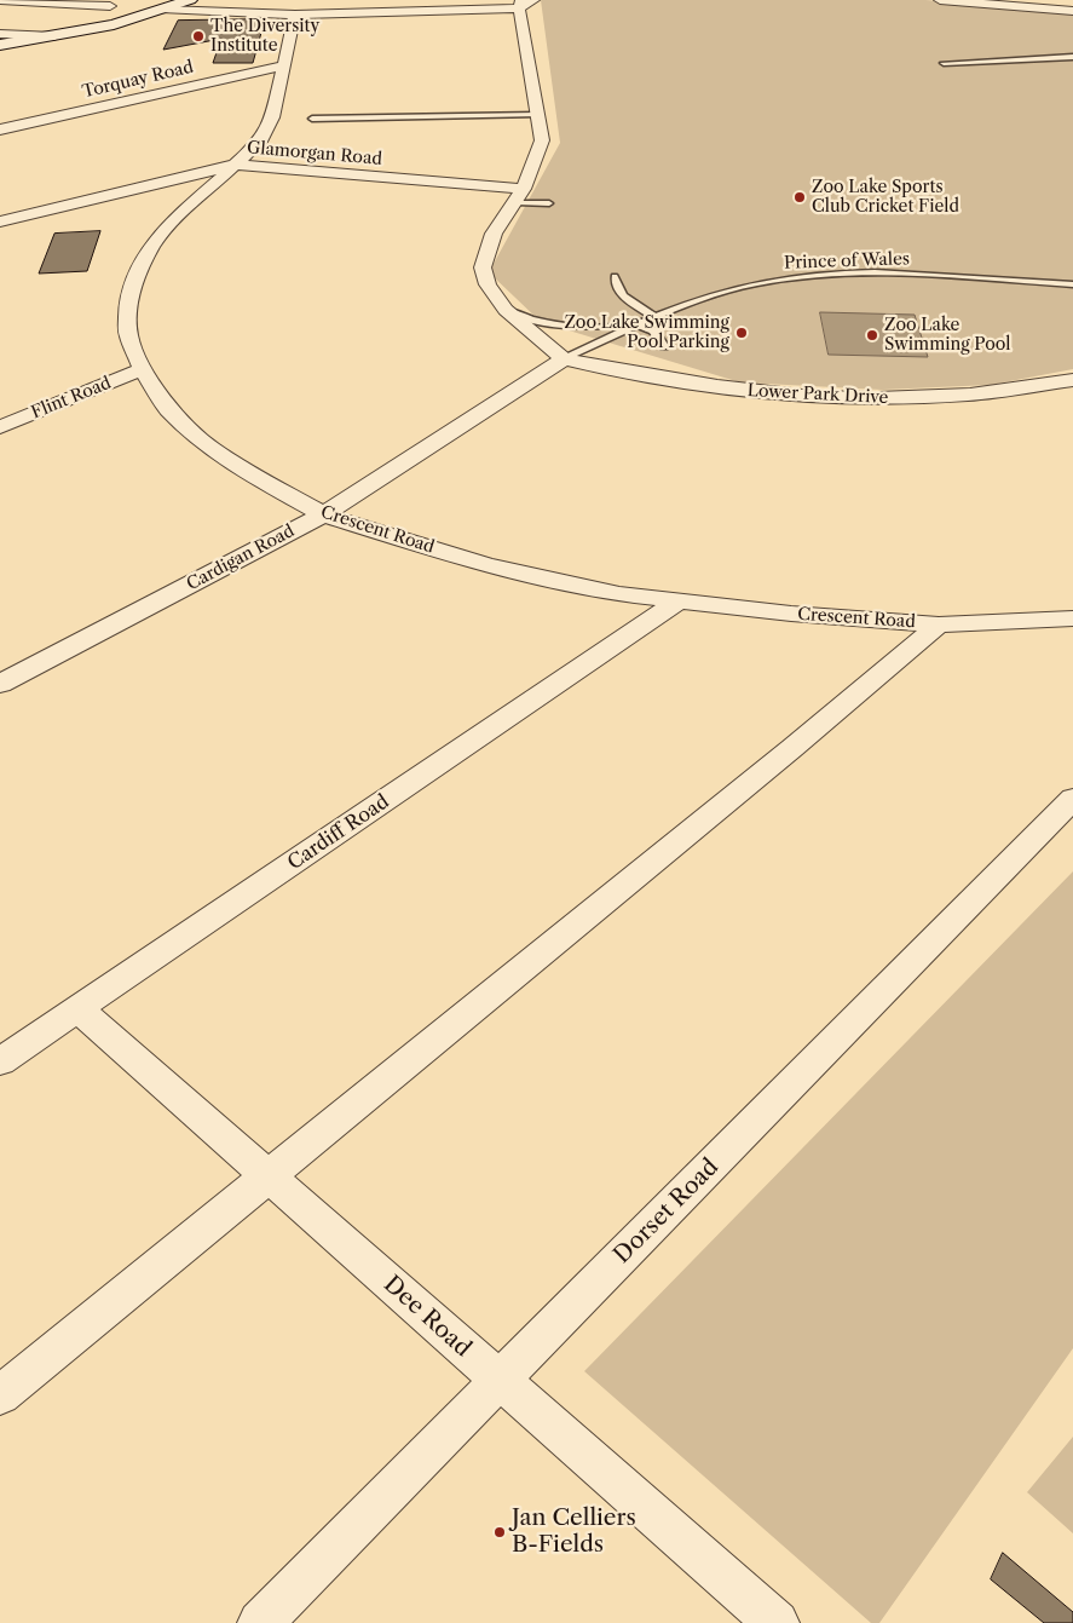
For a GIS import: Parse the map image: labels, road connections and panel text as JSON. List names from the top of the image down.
{
  "streets": {
    "street": [
      "Torquay Road",
      "Glamorgan Road",
      "Lower Park Drive",
      "Flint Road",
      "Crescent Road",
      "Cardigan Road",
      "Cardiff Road",
      "Dorset Road",
      "Dee Road"
    ],
    "lane": ["Prince of Wales"]
  },
  "crossings": [
    ["Torquay Road", "Crescent Road"],
    ["Glamorgan Road", "Crescent Road"],
    ["Prince of Wales", "Lower Park Drive"],
    ["Prince of Wales", "Cardigan Road"],
    ["Lower Park Drive", "Cardigan Road"],
    ["Flint Road", "Crescent Road"],
    ["Crescent Road", "Cardigan Road"],
    ["Crescent Road", "Cardiff Road"],
    ["Cardiff Road", "Dee Road"],
    ["Dorset Road", "Dee Road"]
  ],
  "places": [
    "The Diversity Institute",
    "Zoo Lake Sports Club Cricket Field",
    "Zoo Lake Swimming Pool Parking",
    "Zoo Lake Swimming Pool",
    "Jan Celliers B-Fields"
  ]
}
